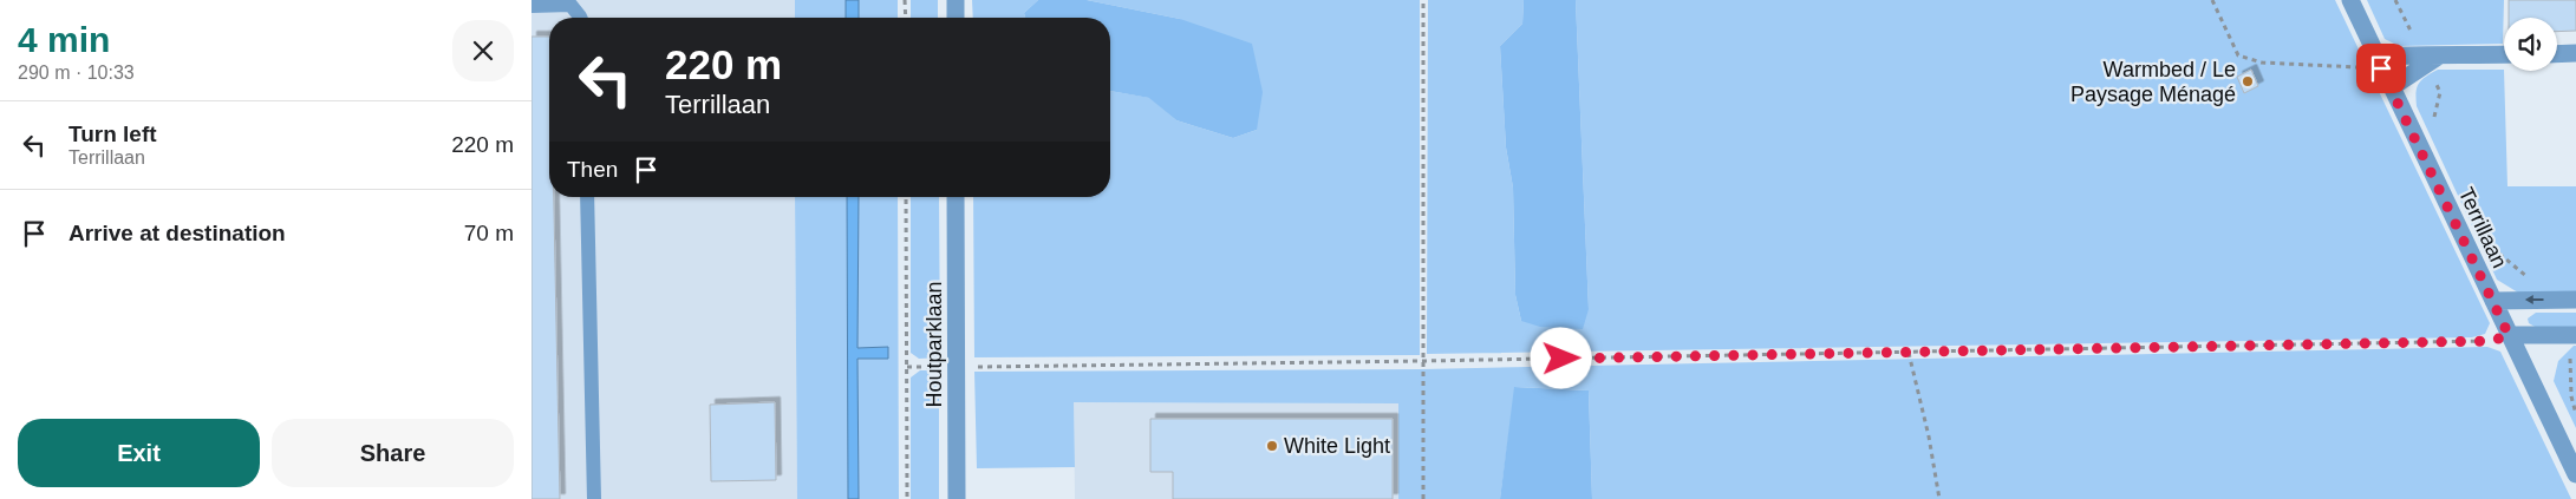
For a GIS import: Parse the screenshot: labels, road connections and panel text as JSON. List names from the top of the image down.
{
  "streets": {
    "street": ["Terrillaan", "Houtparklaan"]
  },
  "places": ["Warmbed / Le Paysage Ménagé", "White Light"],
  "page": {
    "heading": ["4 min", "290 m · 10:33"],
    "turn": ["220 m", "Terrillaan"],
    "list": [
      {
        "name": "Turn left",
        "note": "Terrillaan",
        "value": "220 m"
      },
      {
        "name": "Arrive at destination",
        "value": "70 m"
      }
    ],
    "then": "Then",
    "buttons": ["Exit", "Share"]
  }
}
